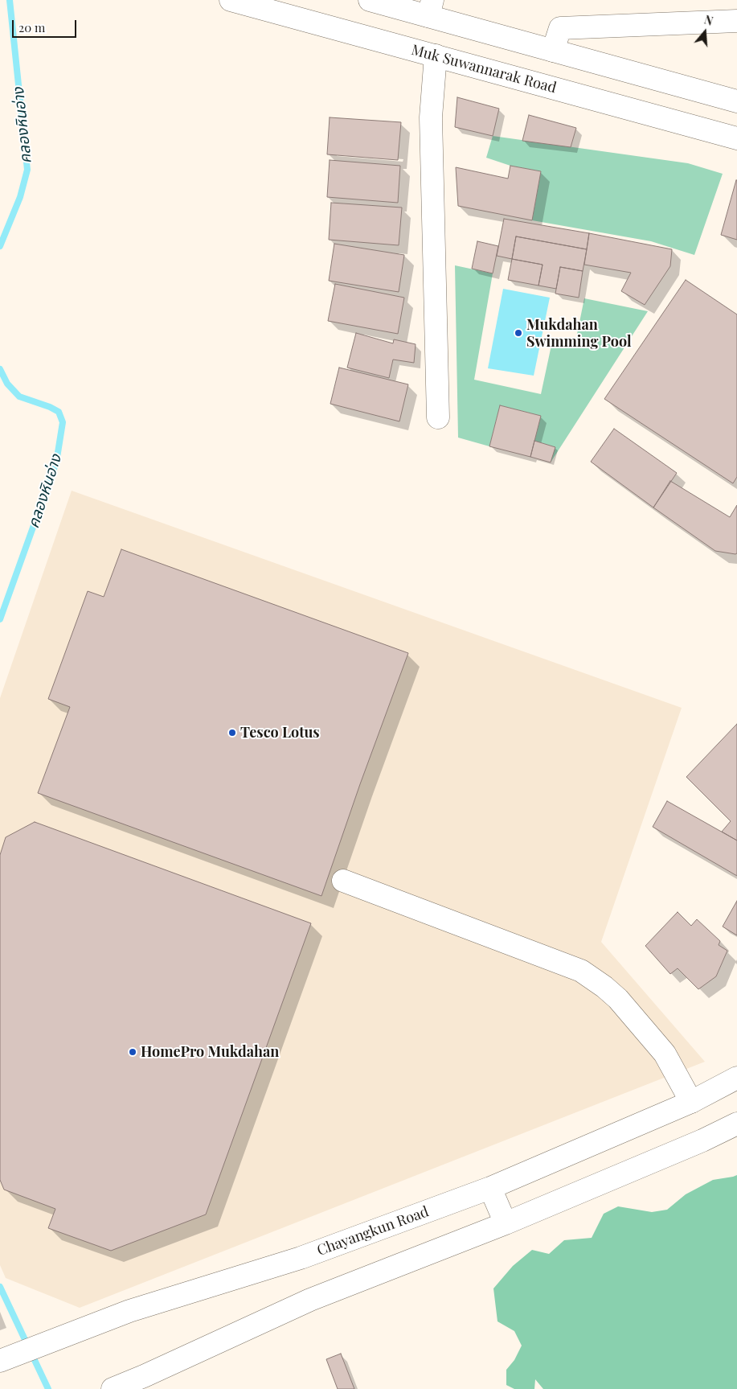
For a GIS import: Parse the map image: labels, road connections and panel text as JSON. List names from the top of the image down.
{
  "streets": {
    "main road": ["Muk Suwannarak Road", "Chayangkun Road"]
  },
  "water": ["คลองหินอ่าง"],
  "places": ["Mukdahan Swimming Pool", "Tesco Lotus", "HomePro Mukdahan"],
  "scale_bar": "20 m",
  "north": "top"
}
